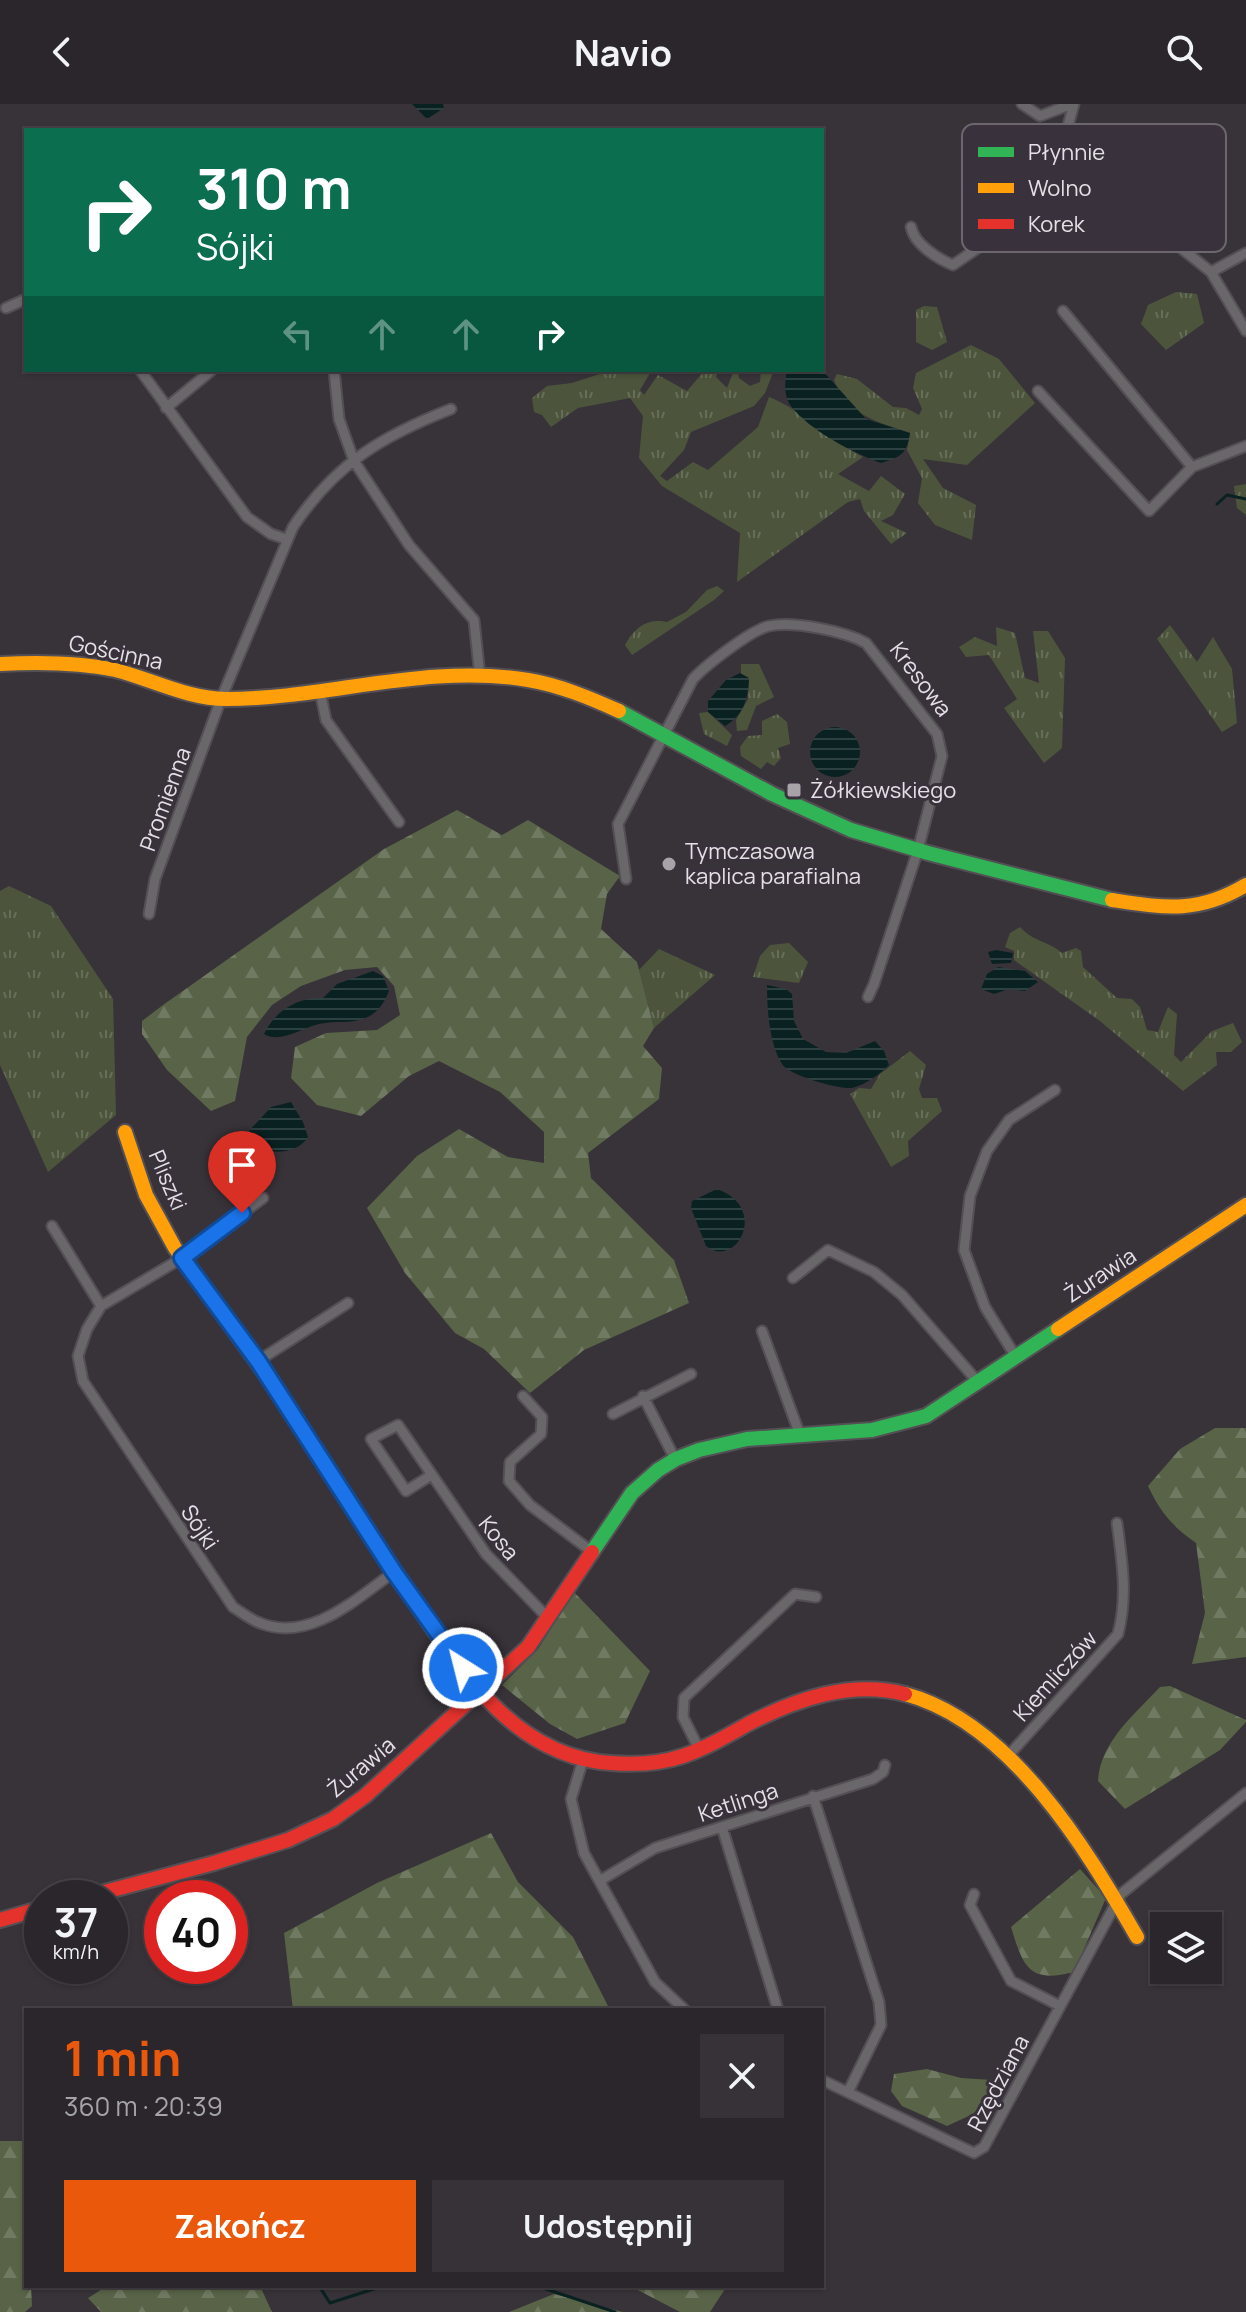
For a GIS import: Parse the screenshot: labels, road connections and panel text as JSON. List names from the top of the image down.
{
  "streets": {
    "street": [
      "Gościnna",
      "Kresowa",
      "Promienna",
      "Pliszki",
      "Żurawia",
      "Sójki",
      "Kosa",
      "Kiemliczów",
      "Ketlinga",
      "Rzędziana"
    ]
  },
  "crossings": [
    ["Gościnna", "Promienna"],
    ["Pliszki", "Żurawia"],
    ["Pliszki", "Sójki"],
    ["Pliszki", "Kiemliczów"],
    ["Pliszki", "Rzędziana"],
    ["Żurawia", "Kosa"]
  ],
  "places": {
    "transit": ["Żółkiewskiego"],
    "other": ["Tymczasowa kaplica parafialna"]
  },
  "legend": ["Płynnie", "Wolno", "Korek"],
  "page": {
    "header": "Navio",
    "turn": ["310 m", "Sójki"],
    "speed": "37 km/h",
    "limit": "40",
    "heading": ["1 min", "360 m · 20:39"],
    "buttons": ["Zakończ", "Udostępnij"]
  }
}
